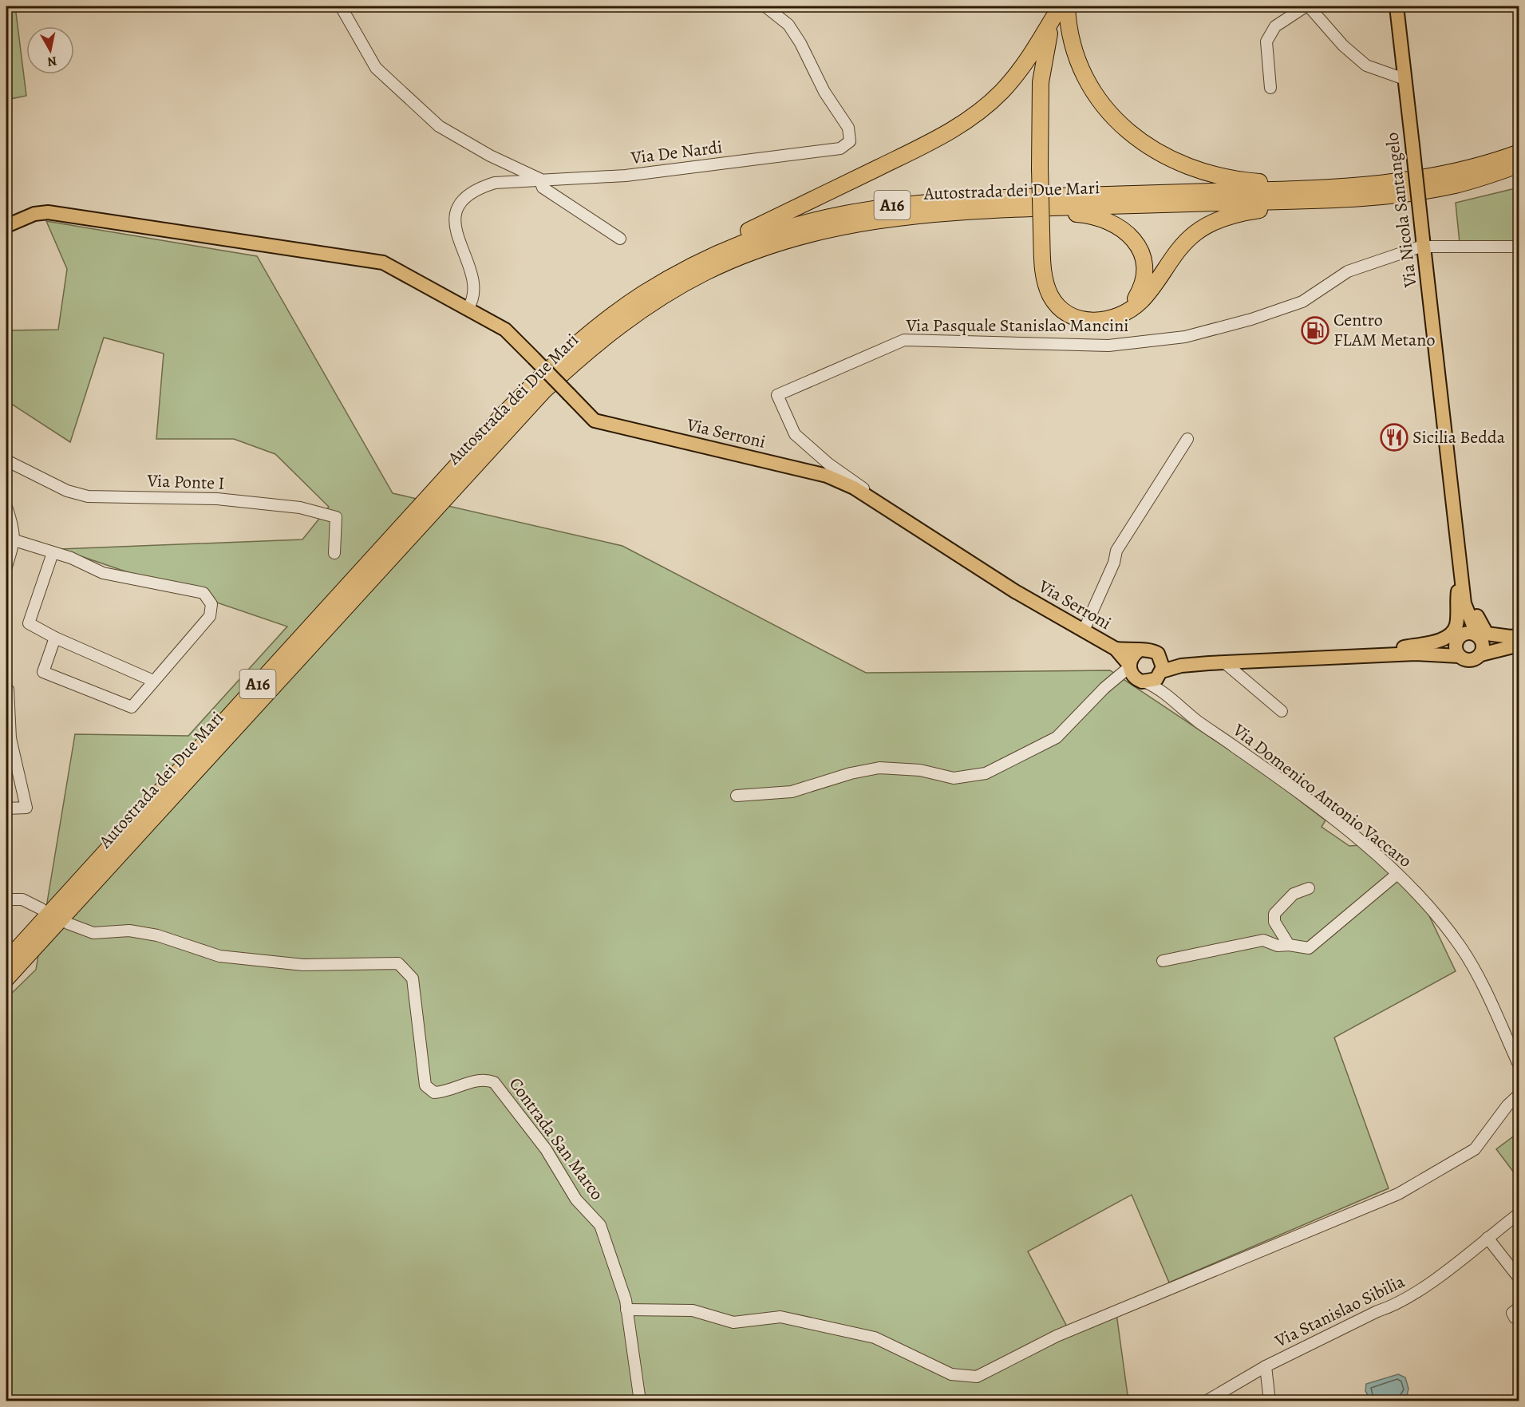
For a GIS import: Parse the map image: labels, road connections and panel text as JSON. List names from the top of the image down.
{
  "streets": {
    "highway": ["Autostrada dei Due Mari", "A16"],
    "main road": ["Via Nicola Santangelo", "Via Serroni"],
    "street": [
      "Via De Nardi",
      "Via Pasquale Stanislao Mancini",
      "Via Ponte I",
      "Via Domenico Antonio Vaccaro",
      "Contrada San Marco",
      "Via Stanislao Sibilia"
    ]
  },
  "crossings": [
    ["Via De Nardi", "Via Serroni"],
    ["Via Nicola Santangelo", "Via Pasquale Stanislao Mancini"],
    ["Via Pasquale Stanislao Mancini", "Via Serroni"],
    ["Via Serroni", "Via Domenico Antonio Vaccaro"]
  ],
  "places": {
    "fuel station": ["Centro FLAM Metano"],
    "restaurant": ["Sicilia Bedda"]
  },
  "north": "bottom"
}
